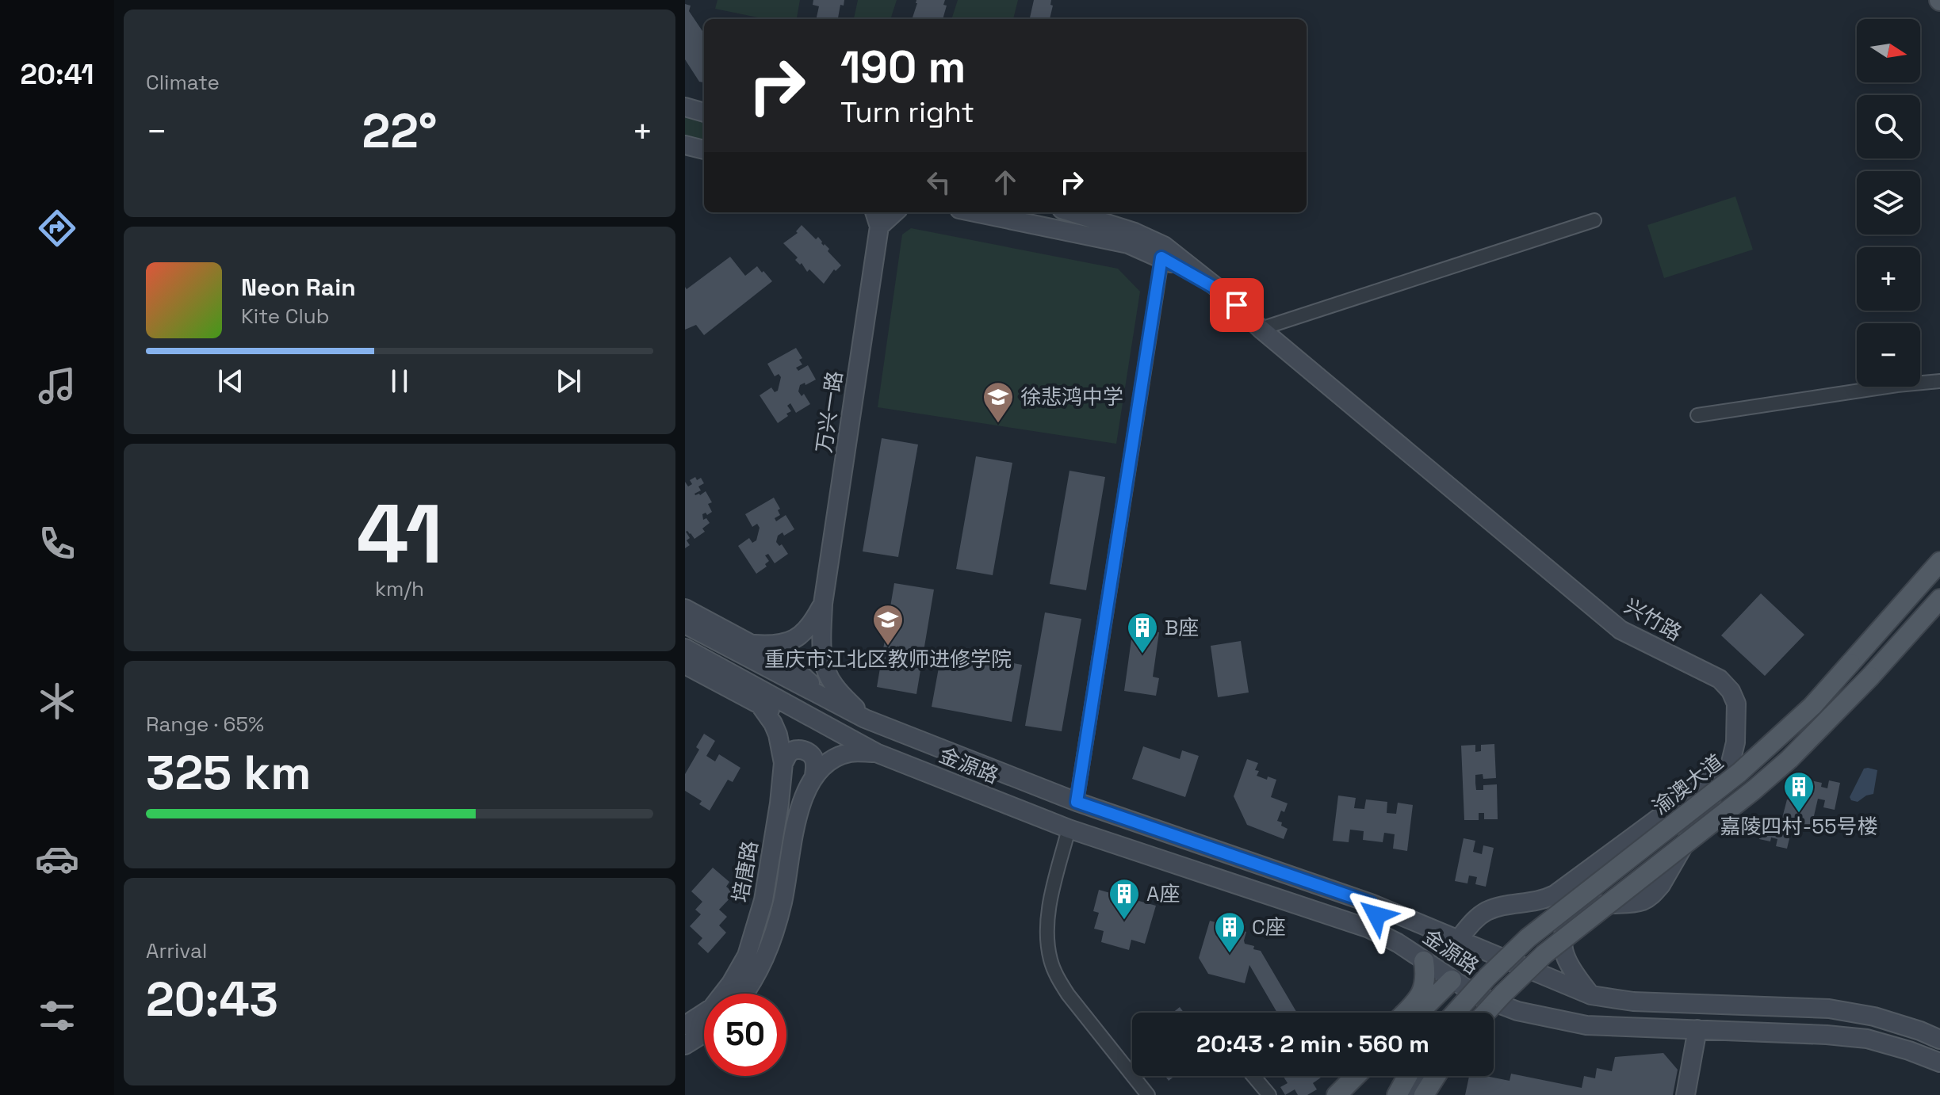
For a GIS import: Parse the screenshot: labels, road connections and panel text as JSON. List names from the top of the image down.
{
  "streets": {
    "main road": ["渝澳大道"],
    "street": [
      "万兴一路",
      "兴竹路",
      "金源路",
      "培唐路"
    ]
  },
  "crossings": [
    ["万兴一路", "金源路"],
    ["兴竹路", "金源路"],
    ["金源路", "培唐路"]
  ],
  "places": {
    "school or university": ["徐悲鸿中学", "重庆市江北区教师进修学院"],
    "building": [
      "B座",
      "嘉陵四村-55号楼",
      "A座",
      "C座"
    ]
  },
  "north": "right",
  "page": {
    "tabs": "20:41",
    "tile": [
      "Climate",
      ["41", "km/h"],
      ["Range · 65%", "325 km"],
      ["Arrival", "20:43"]
    ],
    "map_buttons": ["+", "−"],
    "turn": ["190 m", "Turn right"],
    "heat": ["−", "22°", "+"],
    "song": ["Neon Rain", "Kite Club"],
    "limit": "50",
    "trip": "20:43 · 2 min · 560 m"
  }
}
